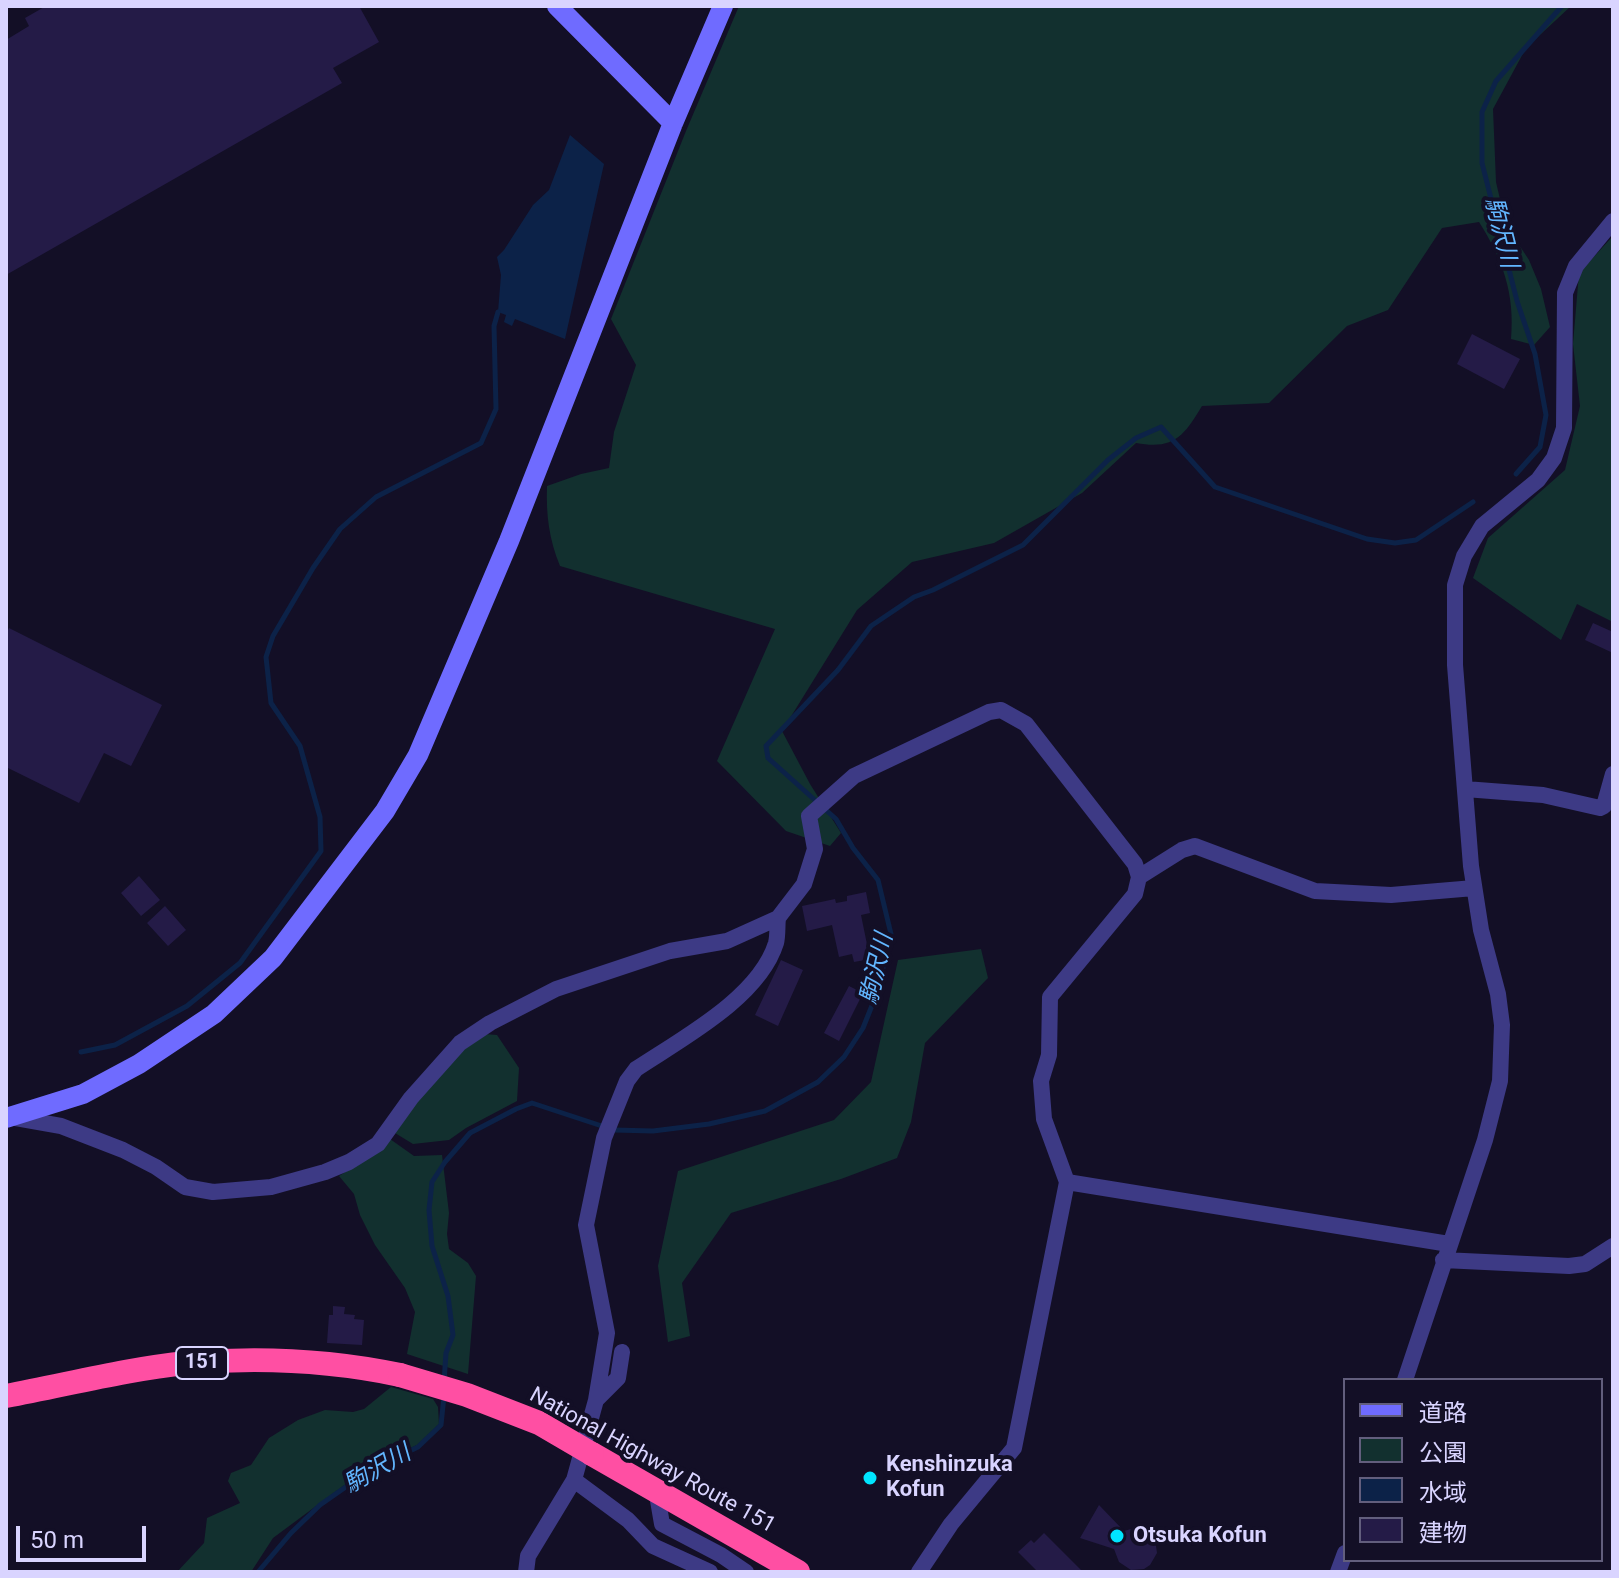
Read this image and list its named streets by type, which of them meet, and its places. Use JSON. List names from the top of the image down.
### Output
{
  "streets": {
    "highway": ["151", "National Highway Route 151"]
  },
  "water": ["駒沢川"],
  "places": ["Kenshinzuka Kofun", "Otsuka Kofun"],
  "legend": [
    "道路",
    "公園",
    "水域",
    "建物"
  ],
  "scale_bar": "50 m"
}
